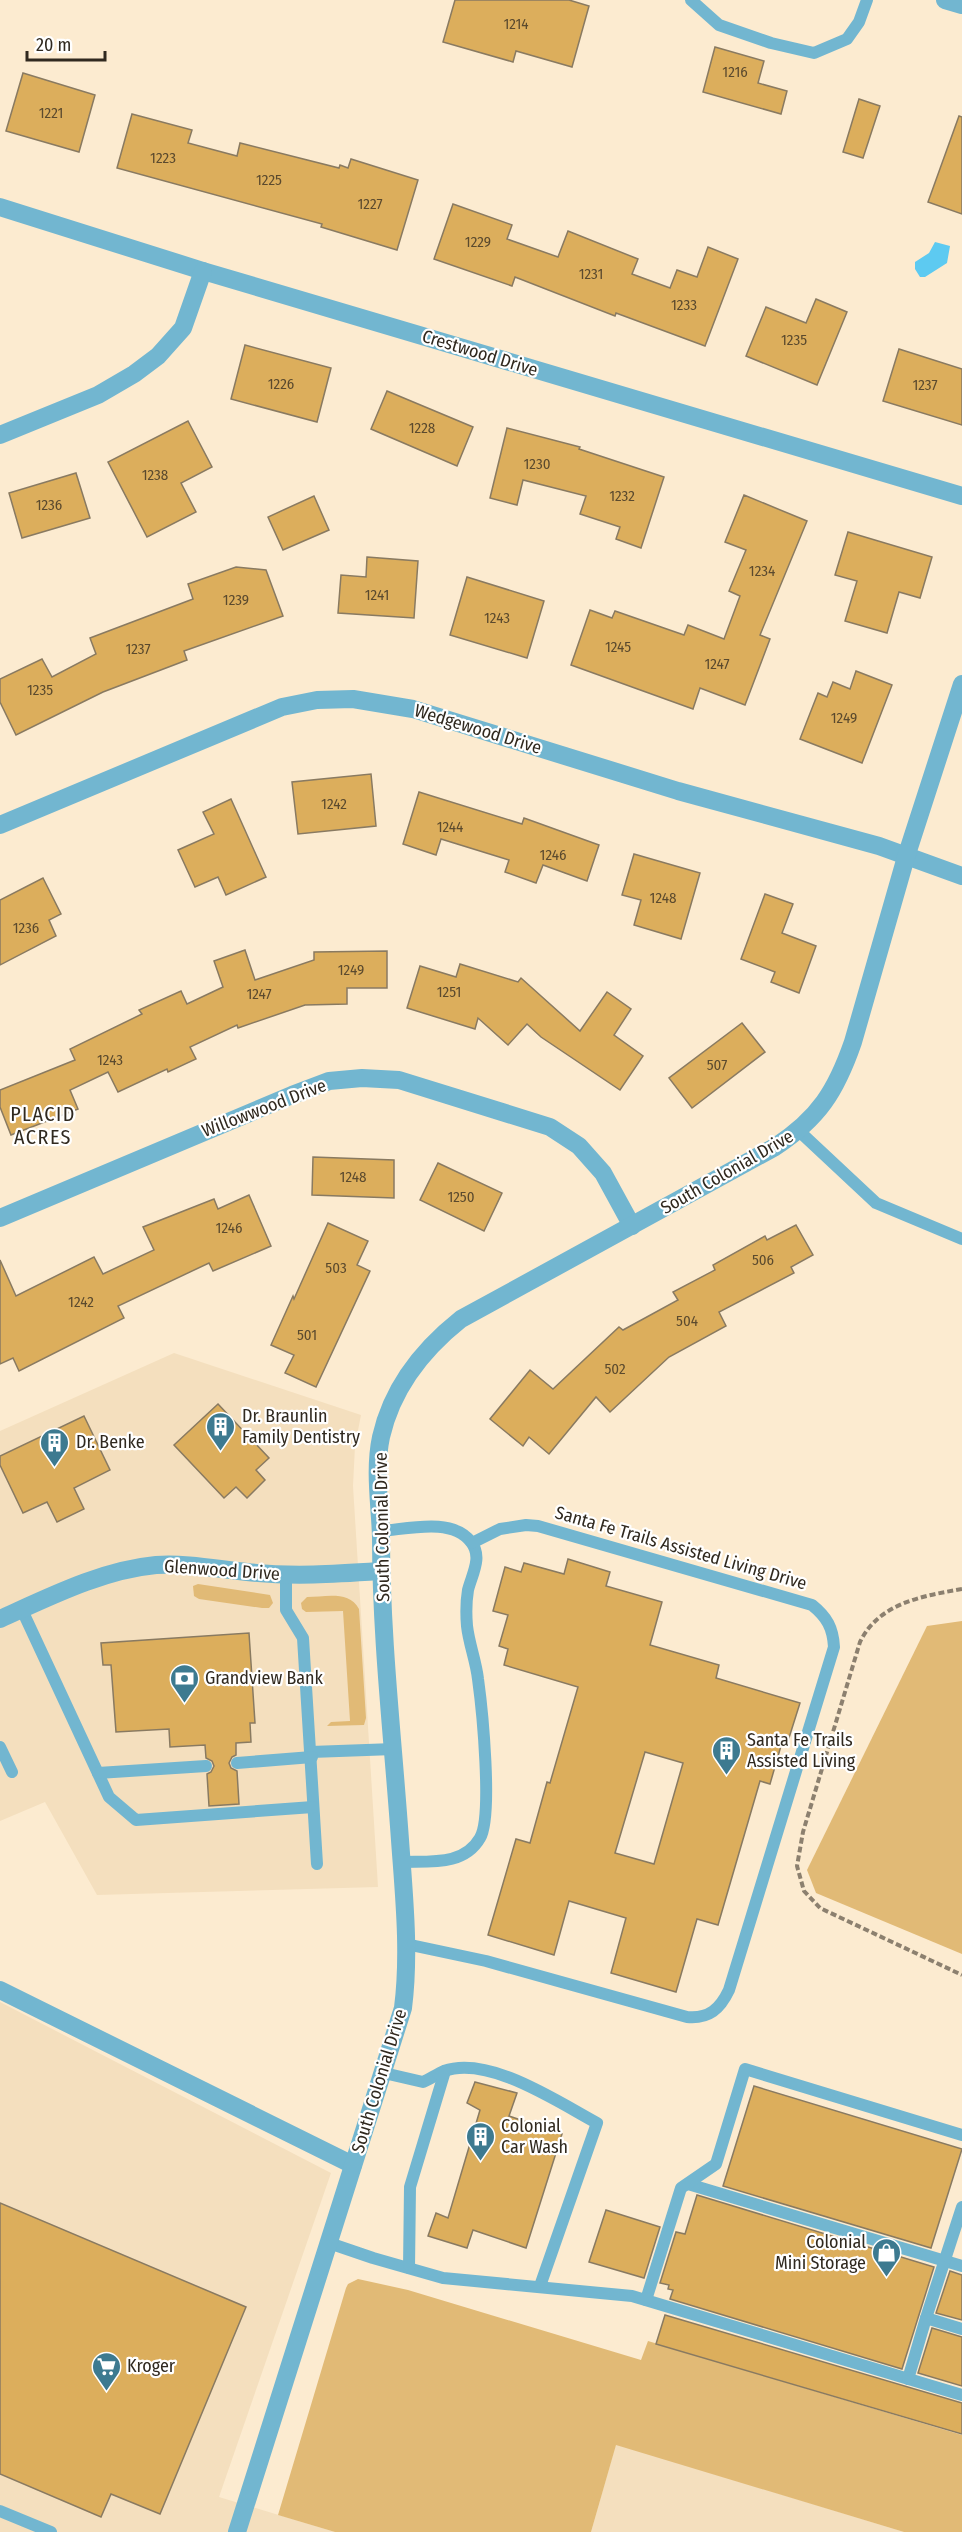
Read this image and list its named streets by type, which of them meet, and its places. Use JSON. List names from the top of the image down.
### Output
{
  "streets": {
    "street": [
      "Crestwood Drive",
      "Wedgewood Drive",
      "Willowwood Drive",
      "South Colonial Drive",
      "Glenwood Drive"
    ],
    "lane": ["Santa Fe Trails Assisted Living Drive"]
  },
  "crossings": [
    ["Wedgewood Drive", "South Colonial Drive"],
    ["Willowwood Drive", "South Colonial Drive"],
    ["South Colonial Drive", "Santa Fe Trails Assisted Living Drive"],
    ["South Colonial Drive", "Glenwood Drive"]
  ],
  "districts": ["PLACID ACRES"],
  "places": {
    "building": [
      "Dr. Braunlin Family Dentistry",
      "Dr. Benke",
      "Santa Fe Trails Assisted Living",
      "Colonial Car Wash"
    ],
    "bank": ["Grandview Bank"],
    "shop": ["Colonial Mini Storage"],
    "supermarket": ["Kroger"]
  },
  "house_numbers": [
    "1214",
    "1216",
    "1221",
    "1223",
    "1225",
    "1227",
    "1229",
    "1231",
    "1233",
    "1235",
    "1226",
    "1237",
    "1228",
    "1230",
    "1238",
    "1232",
    "1236",
    "1234",
    "1241",
    "1239",
    "1243",
    "1245",
    "1237",
    "1247",
    "1235",
    "1249",
    "1242",
    "1244",
    "1246",
    "1248",
    "1236",
    "1249",
    "1251",
    "1247",
    "1243",
    "507",
    "1248",
    "1250",
    "1246",
    "506",
    "503",
    "1242",
    "504",
    "501",
    "502"
  ],
  "scale_bar": "20 m"
}
